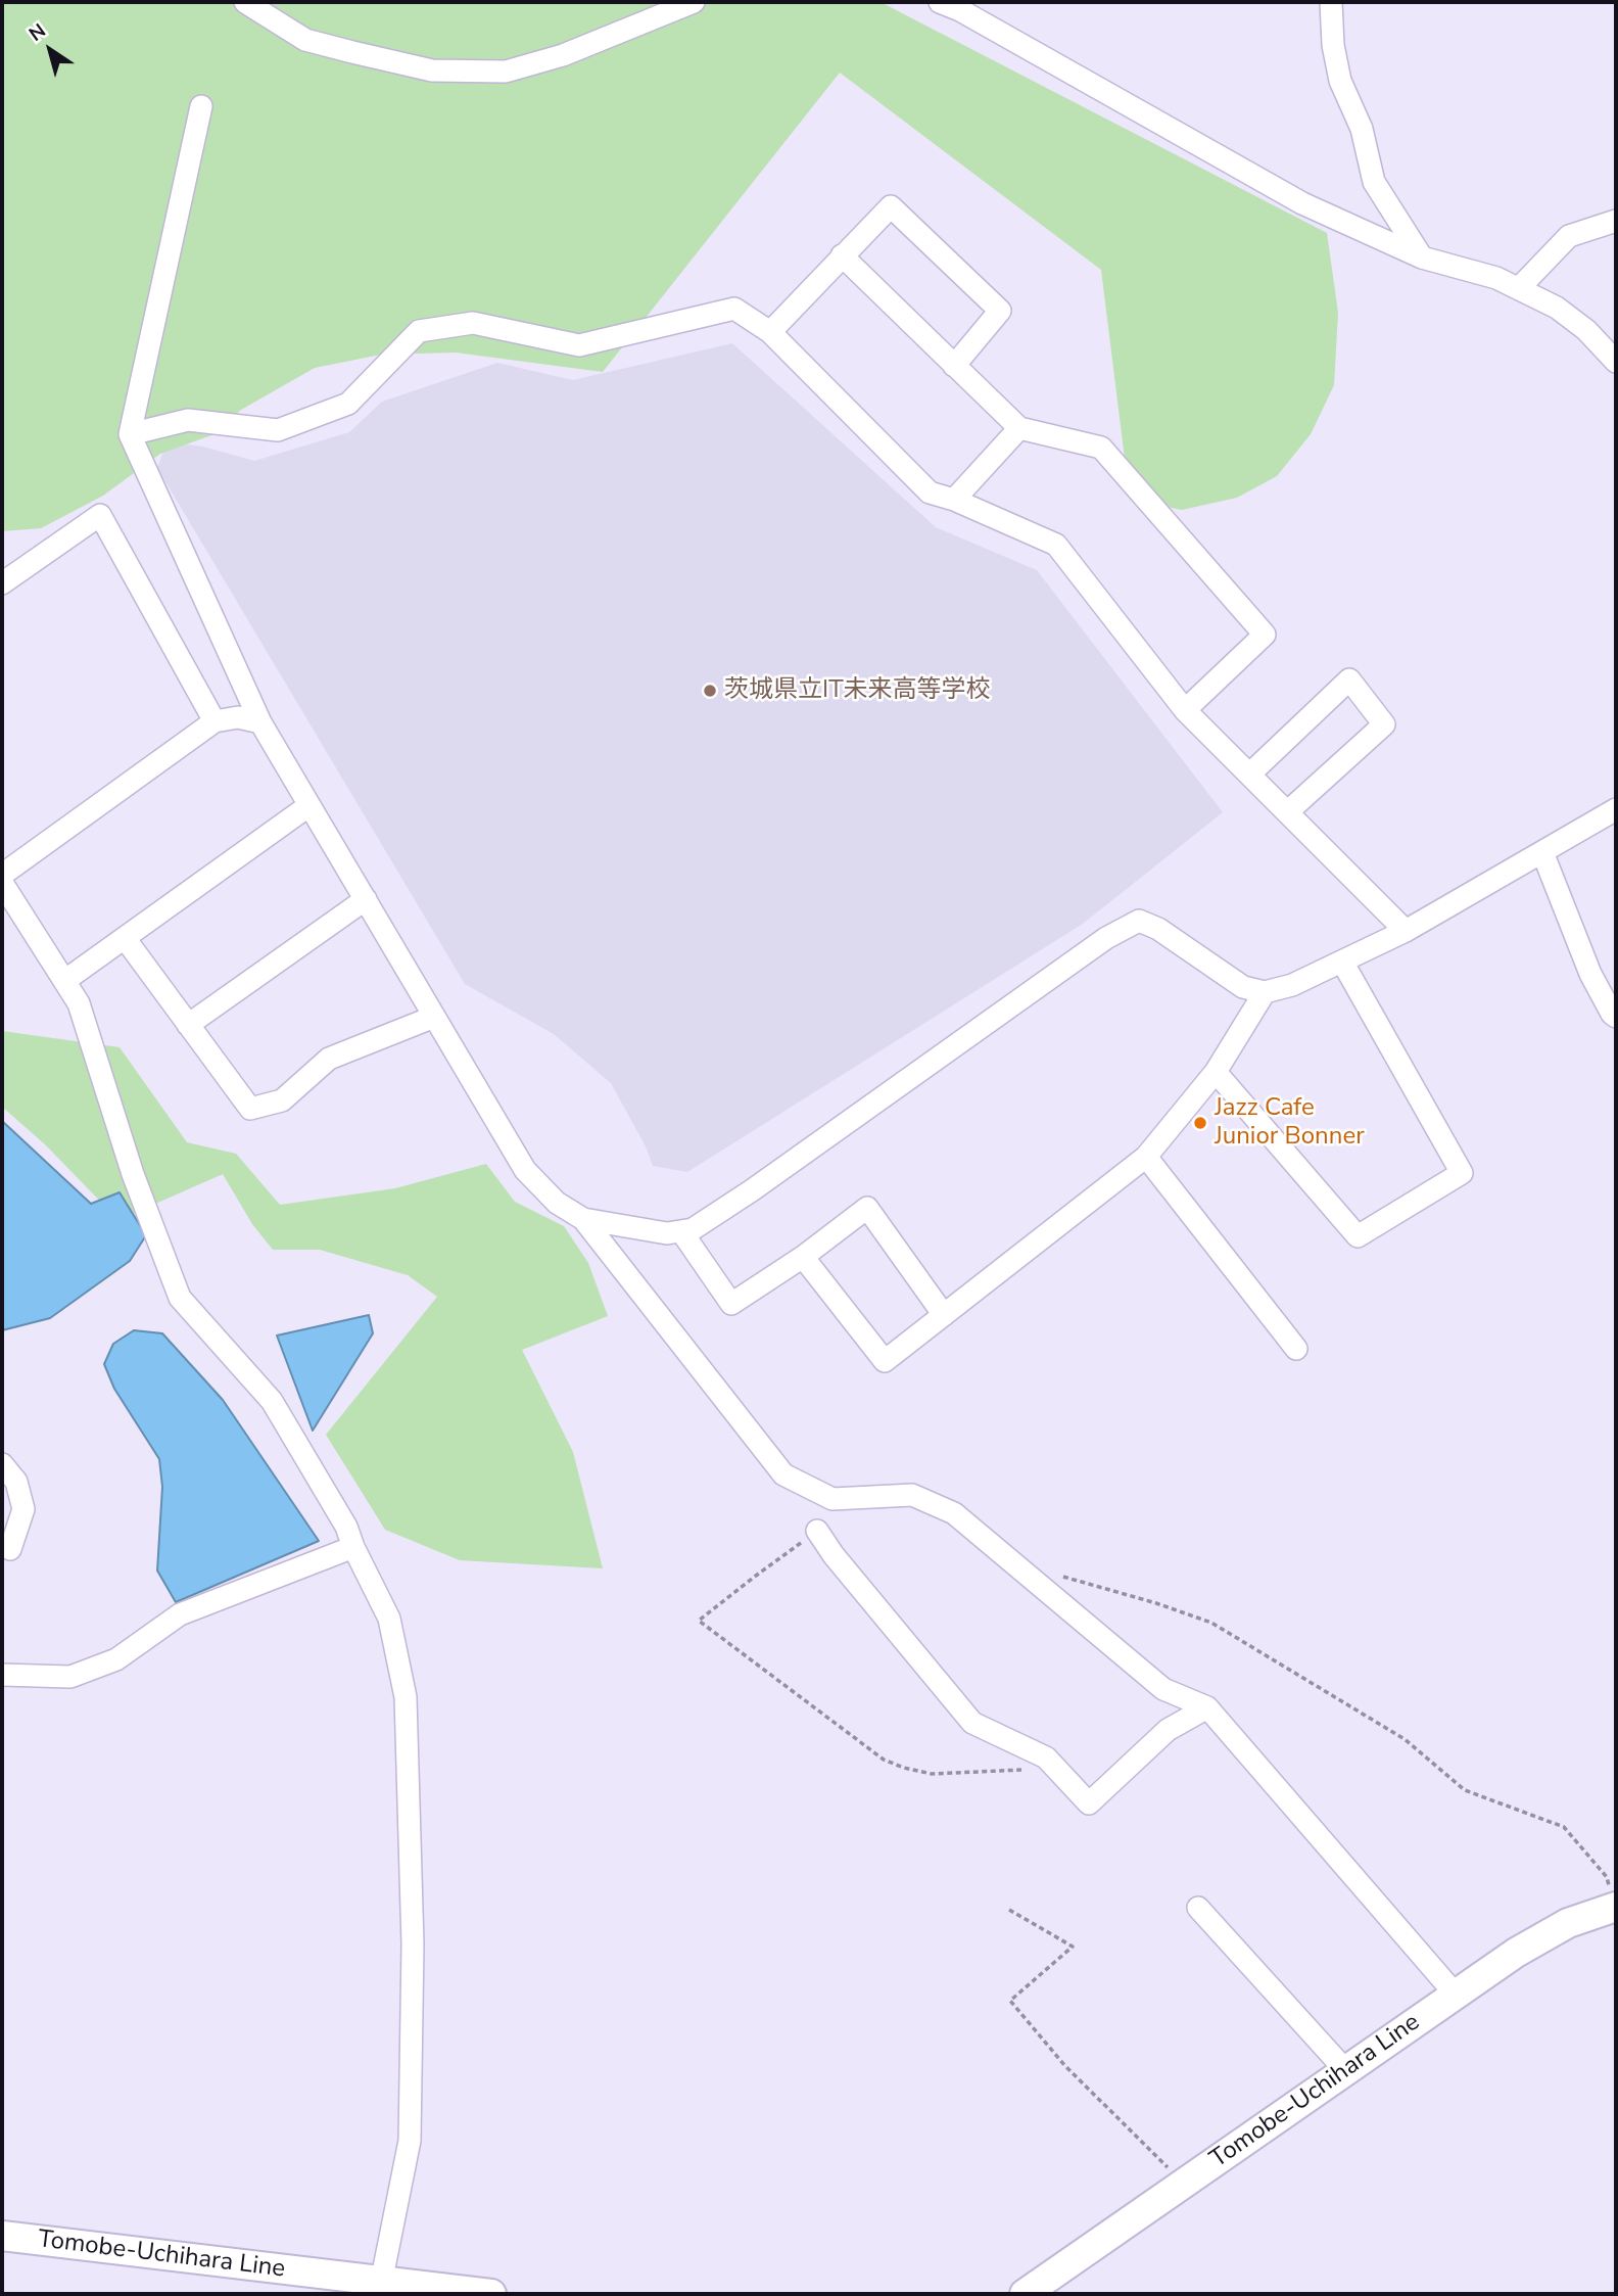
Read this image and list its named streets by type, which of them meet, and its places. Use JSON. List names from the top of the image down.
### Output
{
  "streets": {
    "main road": ["Tomobe-Uchihara Line"]
  },
  "places": ["茨城県立IT未来高等学校", "Jazz Cafe Junior Bonner"],
  "north": "top left"
}
